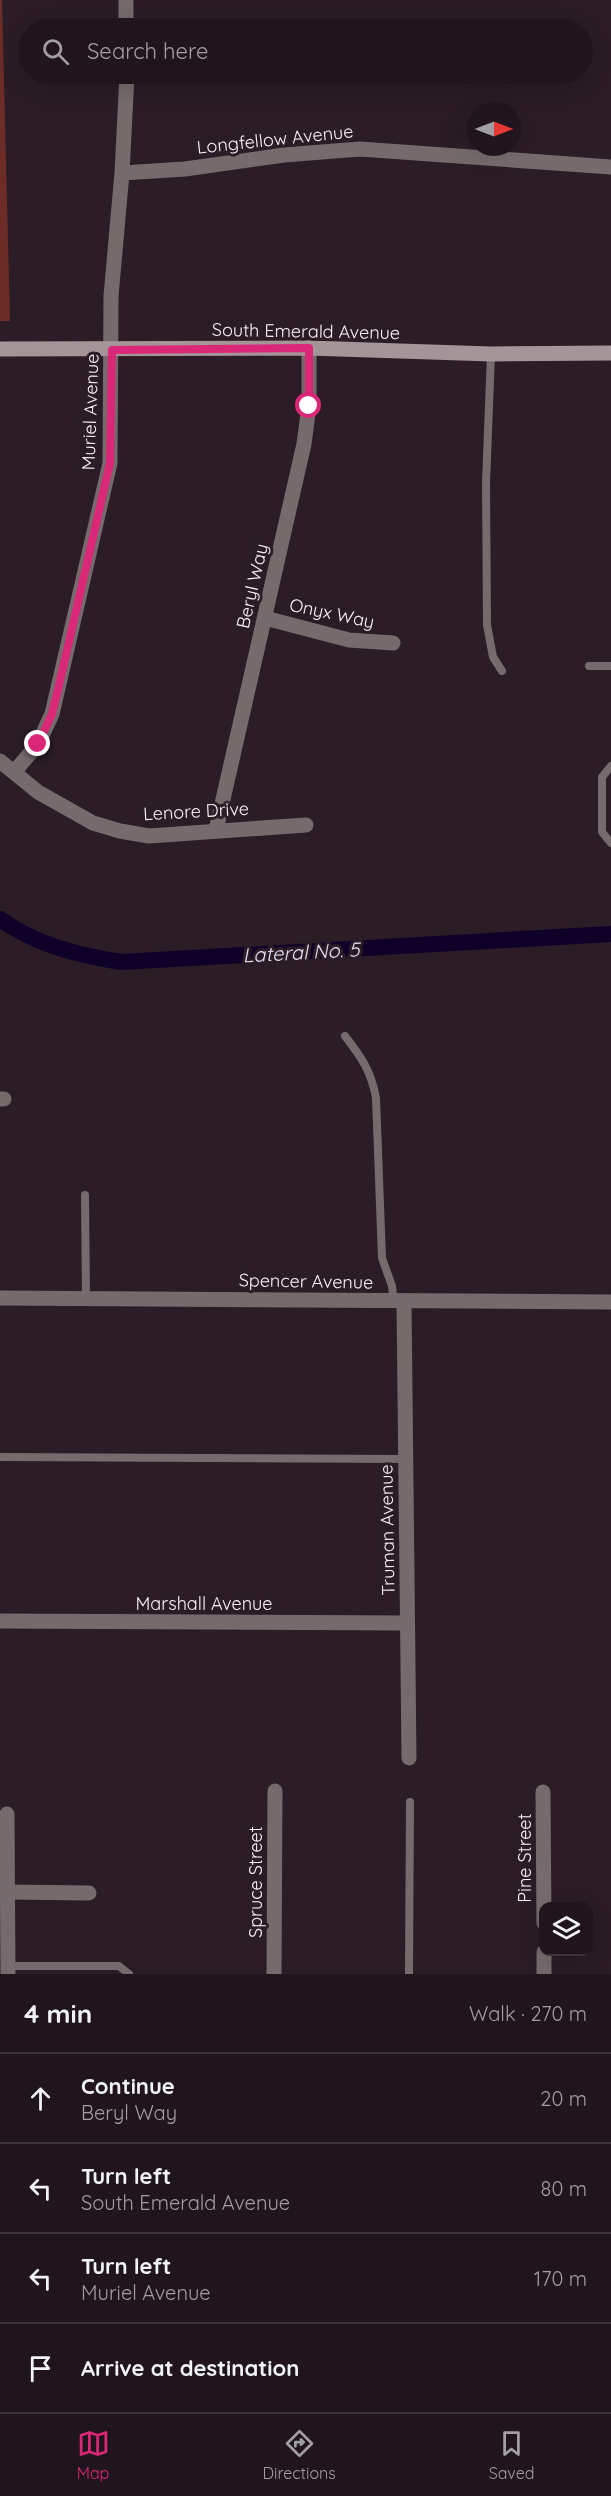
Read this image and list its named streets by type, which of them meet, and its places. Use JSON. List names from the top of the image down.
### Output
{
  "streets": {
    "street": [
      "Longfellow Avenue",
      "South Emerald Avenue",
      "Muriel Avenue",
      "Beryl Way",
      "Onyx Way",
      "Lenore Drive",
      "Spencer Avenue",
      "Truman Avenue",
      "Marshall Avenue",
      "Pine Street",
      "Spruce Street"
    ]
  },
  "crossings": [
    ["Longfellow Avenue", "Muriel Avenue"],
    ["South Emerald Avenue", "Muriel Avenue"],
    ["South Emerald Avenue", "Beryl Way"],
    ["Muriel Avenue", "Lenore Drive"],
    ["Beryl Way", "Onyx Way"],
    ["Beryl Way", "Lenore Drive"],
    ["Spencer Avenue", "Truman Avenue"],
    ["Truman Avenue", "Marshall Avenue"]
  ],
  "water": ["Lateral No. 5"],
  "north": "right",
  "page": {
    "search": "Search here",
    "heading": ["4 min", "Walk · 270 m"],
    "list": [
      ["Continue", "Beryl Way", "20 m"],
      ["Turn left", "South Emerald Avenue", "80 m"],
      ["Turn left", "Muriel Avenue", "170 m"],
      "Arrive at destination"
    ],
    "nav": ["Map", "Directions", "Saved"]
  }
}
